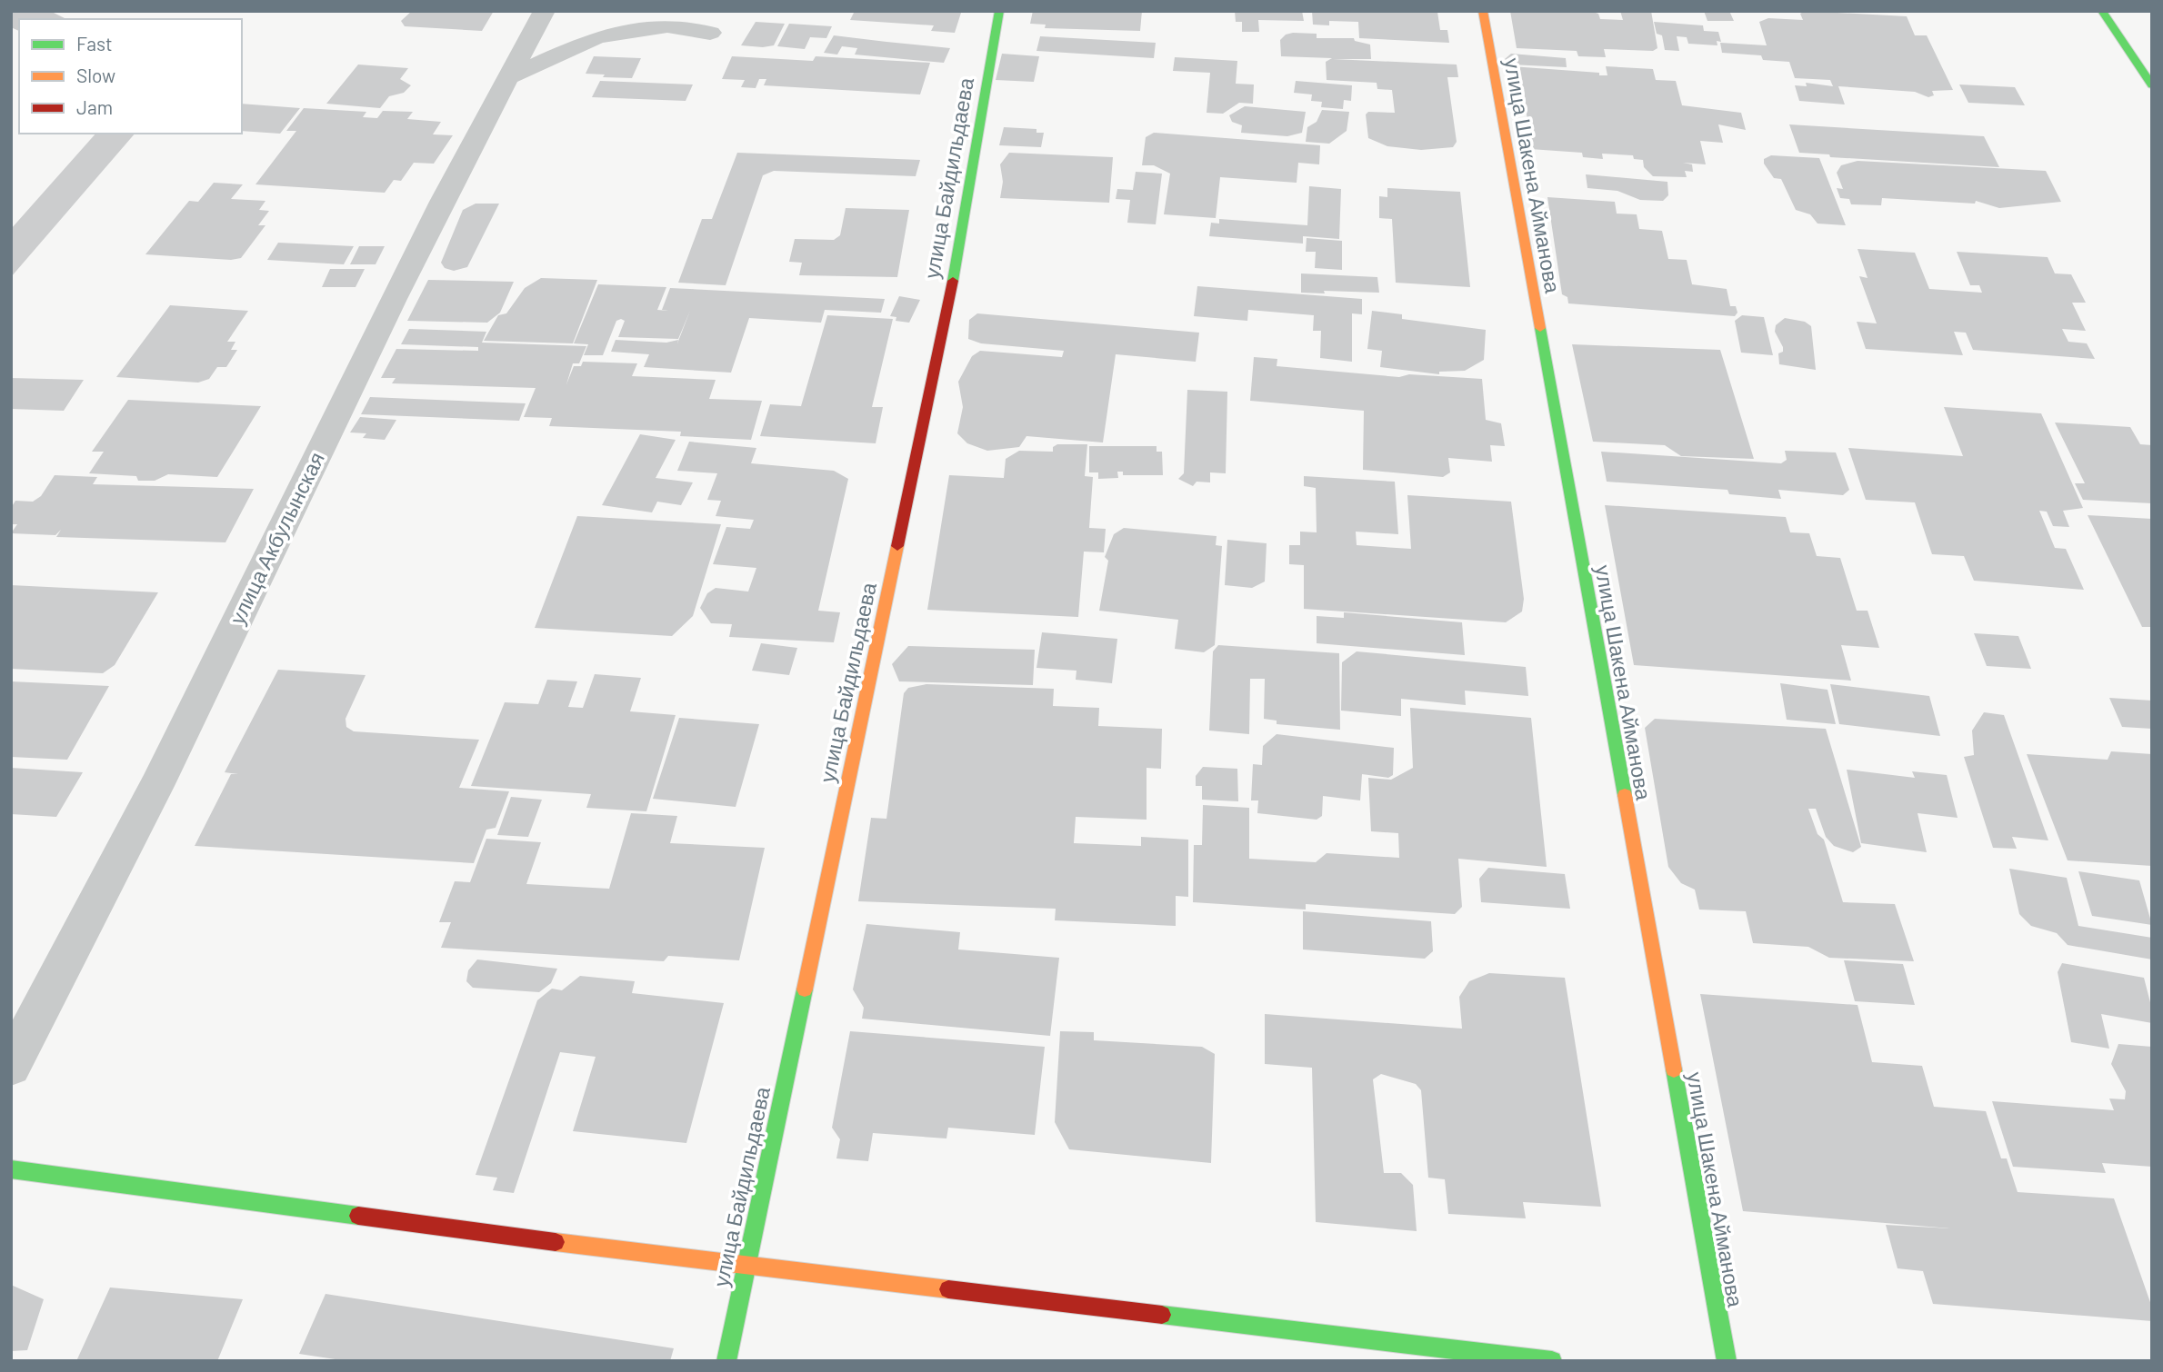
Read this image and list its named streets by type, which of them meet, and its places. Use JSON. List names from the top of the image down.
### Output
{
  "streets": {
    "main road": ["улица Шакена Айманова", "улица Байдильдаева"],
    "street": ["улица Акбулынская"]
  },
  "legend": ["Fast", "Slow", "Jam"]
}
